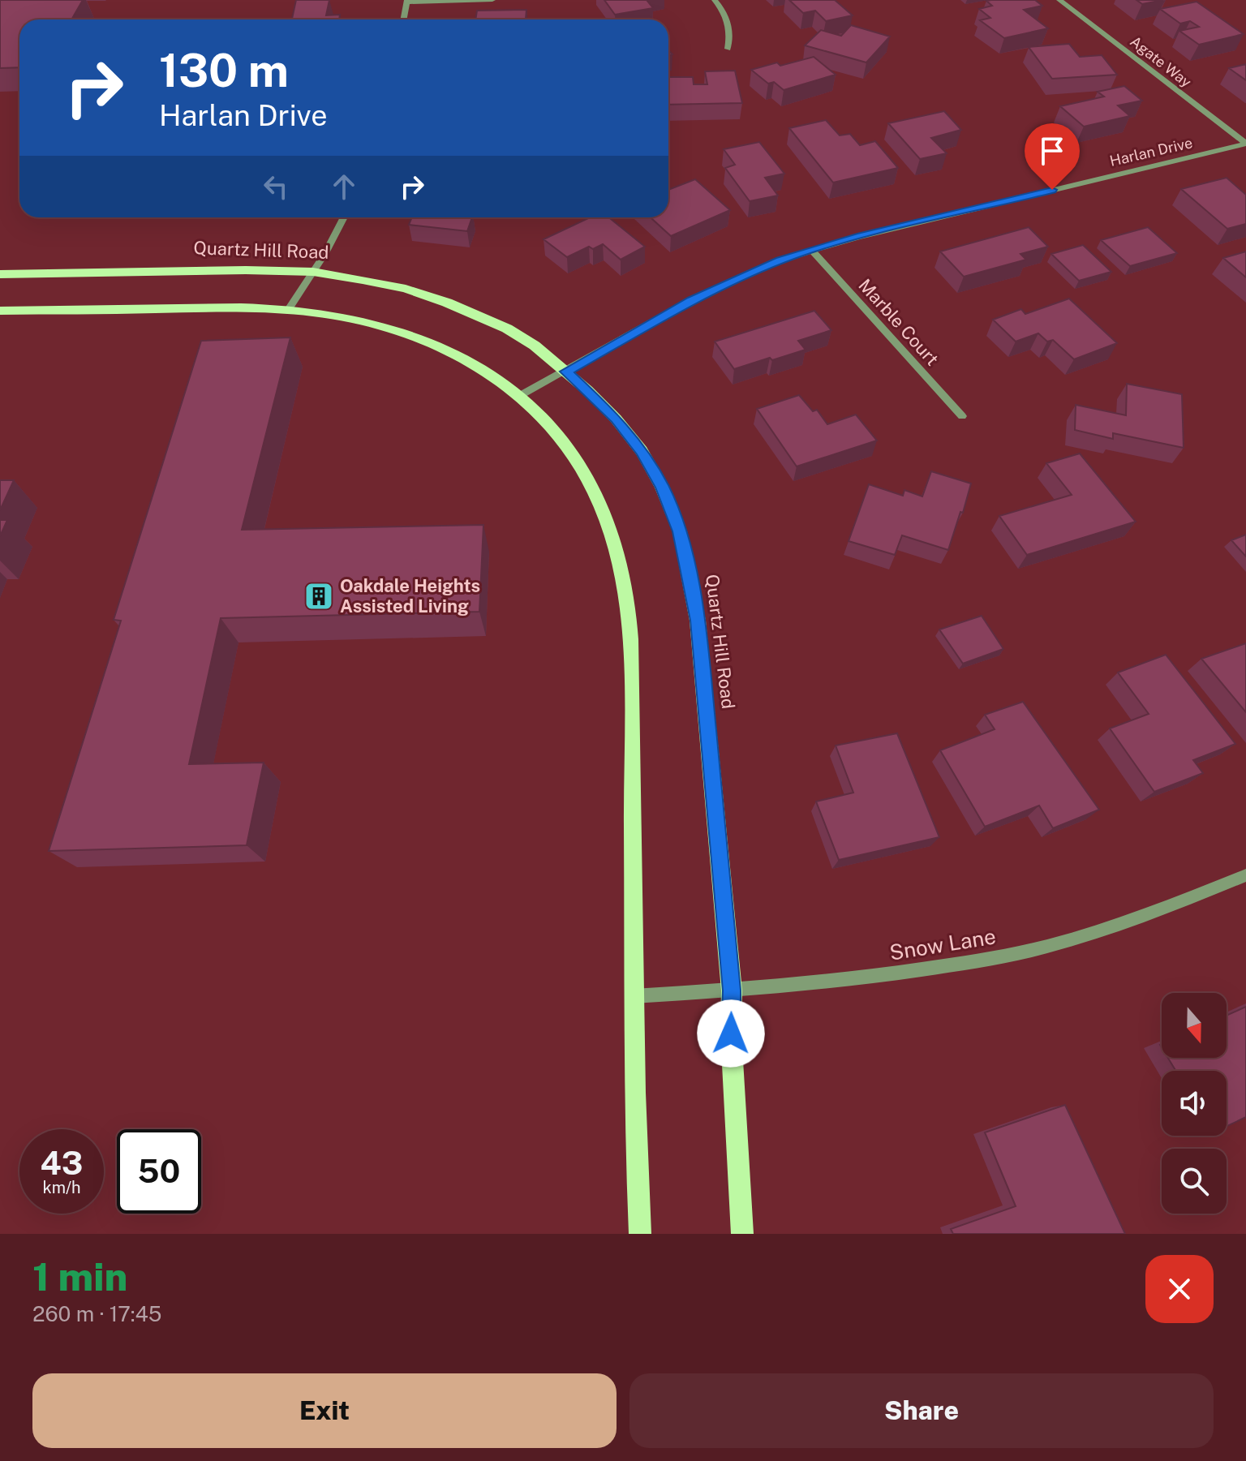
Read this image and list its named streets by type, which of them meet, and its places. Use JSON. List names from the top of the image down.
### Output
{
  "streets": {
    "main road": ["Quartz Hill Road"],
    "street": [
      "Agate Way",
      "Harlan Drive",
      "Marble Court",
      "Snow Lane"
    ]
  },
  "crossings": [
    ["Agate Way", "Harlan Drive"],
    ["Harlan Drive", "Quartz Hill Road"],
    ["Harlan Drive", "Marble Court"],
    ["Quartz Hill Road", "Snow Lane"]
  ],
  "places": {
    "building": ["Oakdale Heights Assisted Living"]
  },
  "north": "bottom",
  "page": {
    "turn": ["130 m", "Harlan Drive"],
    "speed": "43 km/h",
    "limit": "50",
    "heading": ["1 min", "260 m · 17:45"],
    "buttons": ["Exit", "Share"]
  }
}
